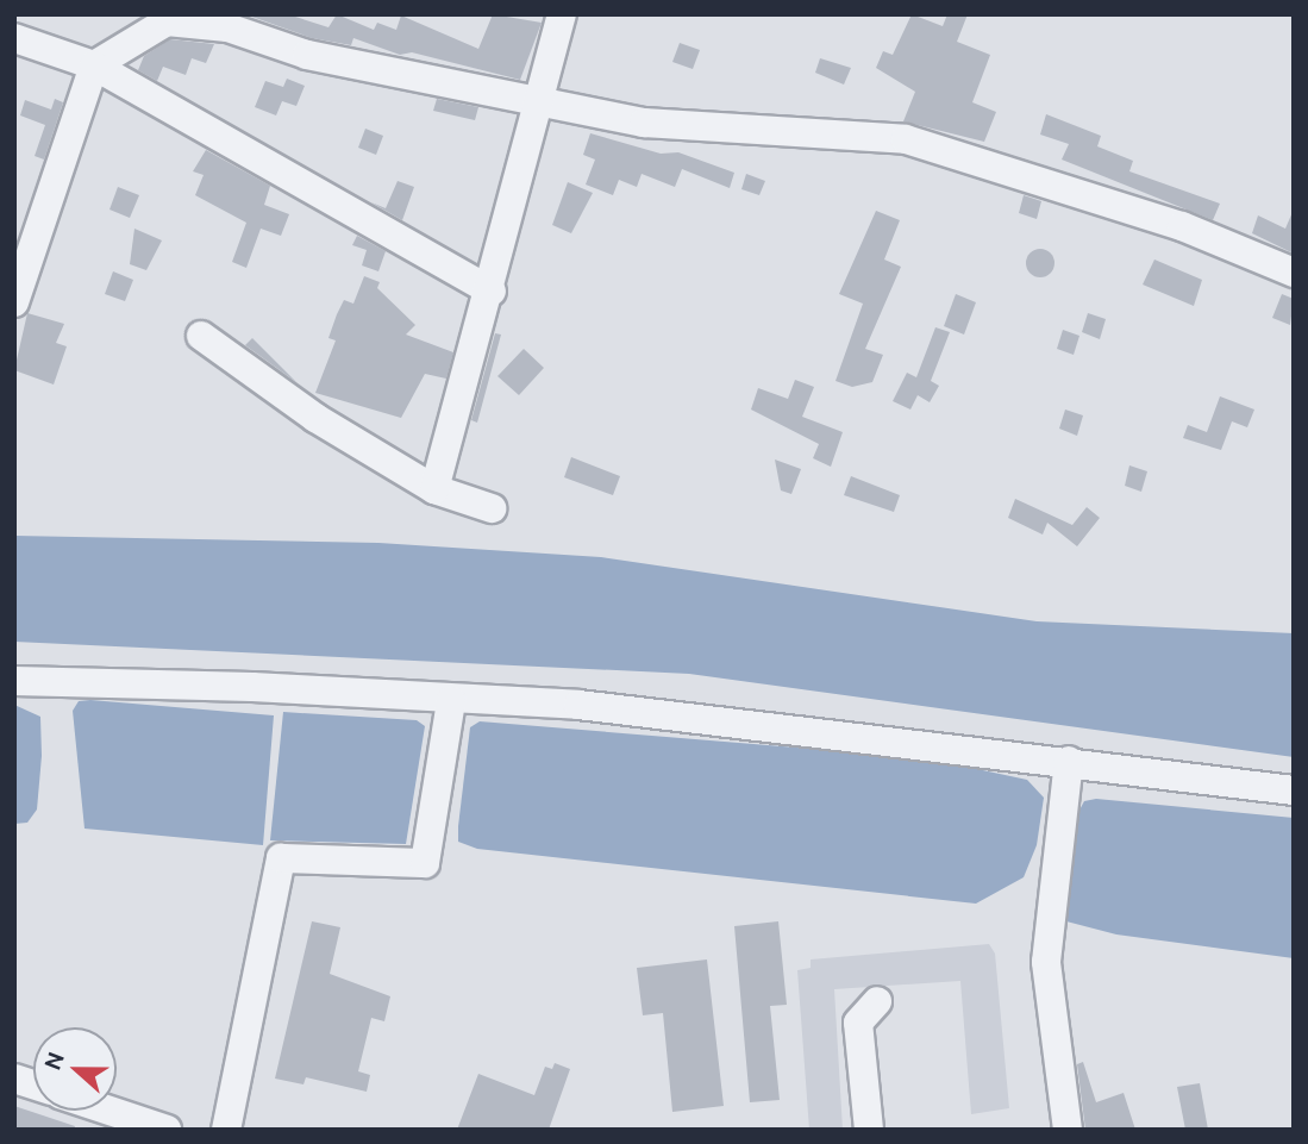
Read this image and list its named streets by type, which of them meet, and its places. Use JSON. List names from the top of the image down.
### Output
{
  "north": "left"
}
